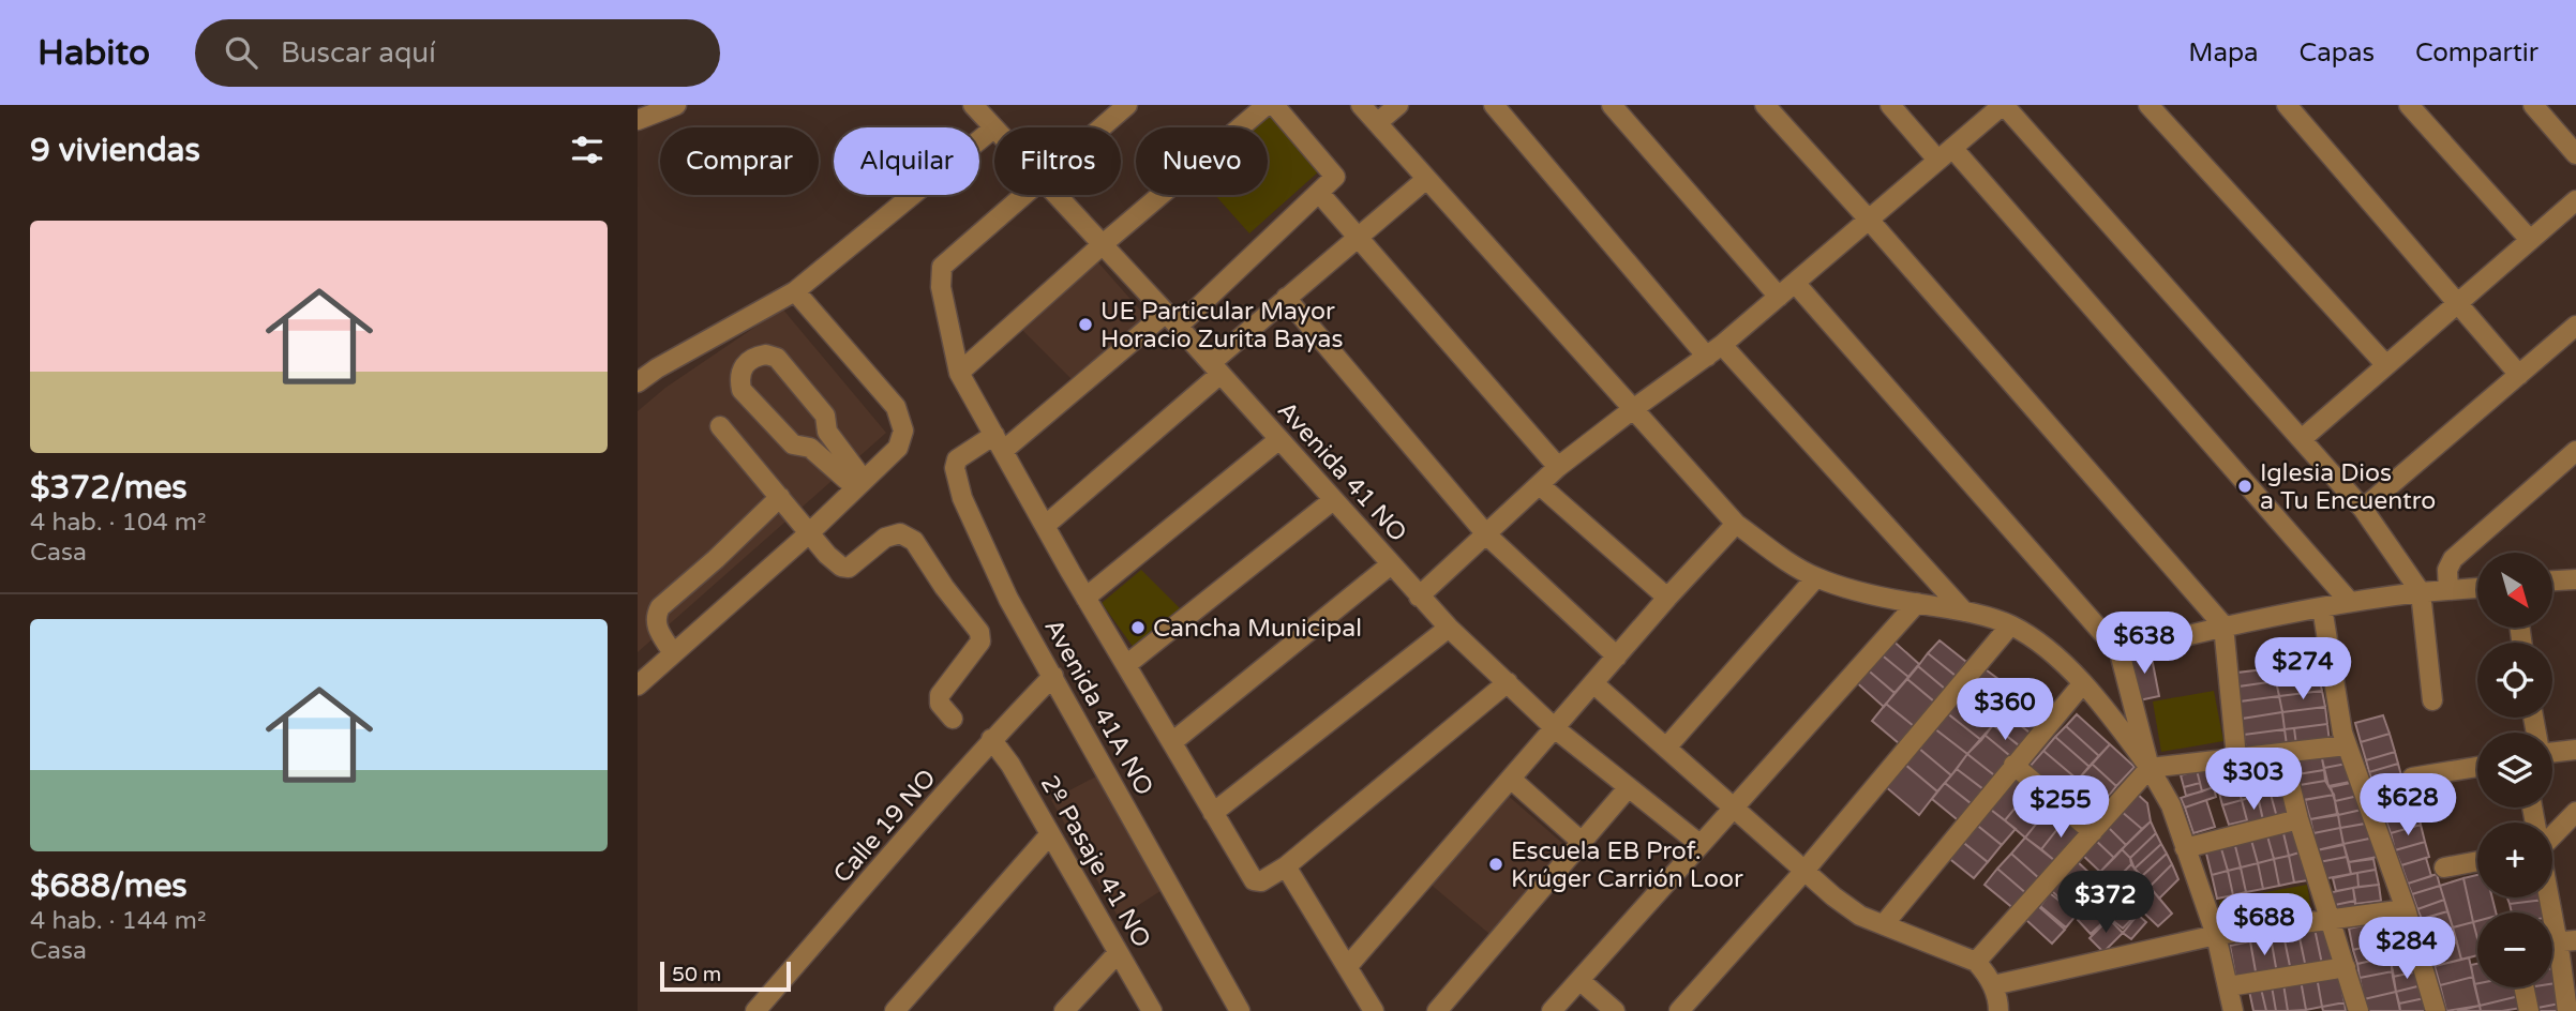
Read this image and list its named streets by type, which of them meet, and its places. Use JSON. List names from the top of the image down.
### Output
{
  "streets": {
    "street": [
      "Avenida 41 NO",
      "Avenida 41A NO",
      "Calle 19 NO",
      "2º Pasaje 41 NO"
    ]
  },
  "crossings": [
    ["Avenida 41A NO", "Calle 19 NO"],
    ["Calle 19 NO", "2º Pasaje 41 NO"]
  ],
  "places": [
    "UE Particular Mayor Horacio Zurita Bayas",
    "Iglesia Dios a Tu Encuentro",
    "Cancha Municipal",
    "Escuela EB Prof. Krúger Carrión Loor"
  ],
  "scale_bar": "50 m",
  "north": "bottom right",
  "page": {
    "header": "Habito",
    "search": "Buscar aquí",
    "nav": ["Mapa", "Capas", "Compartir"],
    "heading": "9 viviendas",
    "chip": [
      "Comprar",
      "Alquilar",
      "Filtros",
      "Nuevo"
    ],
    "list": [
      {
        "name": "$372/mes",
        "note": "4 hab. · 104 m² · Casa"
      },
      {
        "name": "$688/mes",
        "note": "4 hab. · 144 m² · Casa"
      }
    ],
    "map_buttons": ["+", "−"],
    "price": [
      "$638",
      "$274",
      "$360",
      "$303",
      "$628",
      "$255",
      "$372",
      "$688",
      "$284"
    ],
    "scale": "50 m"
  }
}
